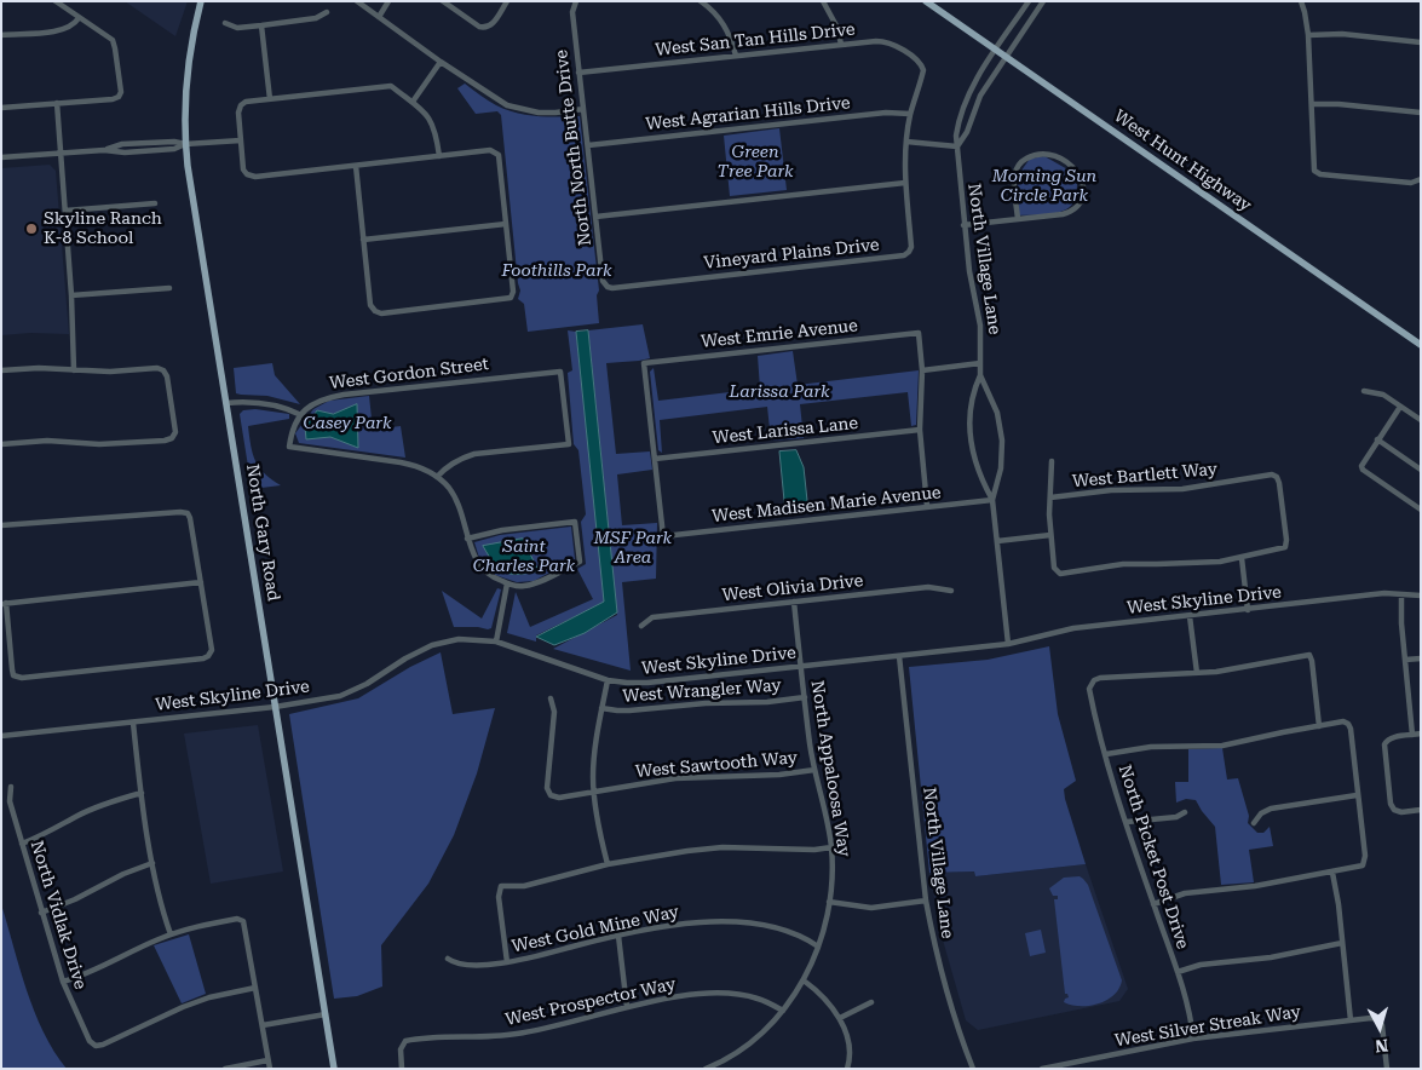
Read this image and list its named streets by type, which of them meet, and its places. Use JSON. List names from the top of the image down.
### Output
{
  "streets": {
    "main road": ["West Hunt Highway", "North Gary Road"],
    "street": [
      "West San Tan Hills Drive",
      "West Agrarian Hills Drive",
      "North North Butte Drive",
      "Vineyard Plains Drive",
      "North Village Lane",
      "West Emrie Avenue",
      "West Gordon Street",
      "West Larissa Lane",
      "West Bartlett Way",
      "West Madisen Marie Avenue",
      "West Olivia Drive",
      "West Skyline Drive",
      "West Wrangler Way",
      "West Sawtooth Way",
      "North Appaloosa Way",
      "North Picket Post Drive",
      "North Vidlak Drive",
      "West Gold Mine Way",
      "West Prospector Way",
      "West Silver Streak Way"
    ]
  },
  "crossings": [
    ["West San Tan Hills Drive", "North North Butte Drive"],
    ["West San Tan Hills Drive", "Vineyard Plains Drive"],
    ["West Agrarian Hills Drive", "North North Butte Drive"],
    ["West Agrarian Hills Drive", "Vineyard Plains Drive"],
    ["North North Butte Drive", "Vineyard Plains Drive"],
    ["West Hunt Highway", "North Village Lane"],
    ["North Village Lane", "West Madisen Marie Avenue"],
    ["North Village Lane", "West Skyline Drive"],
    ["West Emrie Avenue", "West Larissa Lane"],
    ["West Emrie Avenue", "West Madisen Marie Avenue"],
    ["West Larissa Lane", "West Madisen Marie Avenue"],
    ["North Gary Road", "West Skyline Drive"],
    ["West Olivia Drive", "North Appaloosa Way"],
    ["West Skyline Drive", "North Appaloosa Way"],
    ["West Wrangler Way", "North Appaloosa Way"],
    ["West Sawtooth Way", "North Appaloosa Way"],
    ["North Appaloosa Way", "West Gold Mine Way"],
    ["North Appaloosa Way", "West Prospector Way"],
    ["North Picket Post Drive", "West Silver Streak Way"]
  ],
  "parks": [
    "Green Tree Park",
    "Morning Sun Circle Park",
    "Foothills Park",
    "Larissa Park",
    "Casey Park",
    "MSF Park Area",
    "Saint Charles Park"
  ],
  "places": ["Skyline Ranch K-8 School"],
  "north": "bottom"
}
